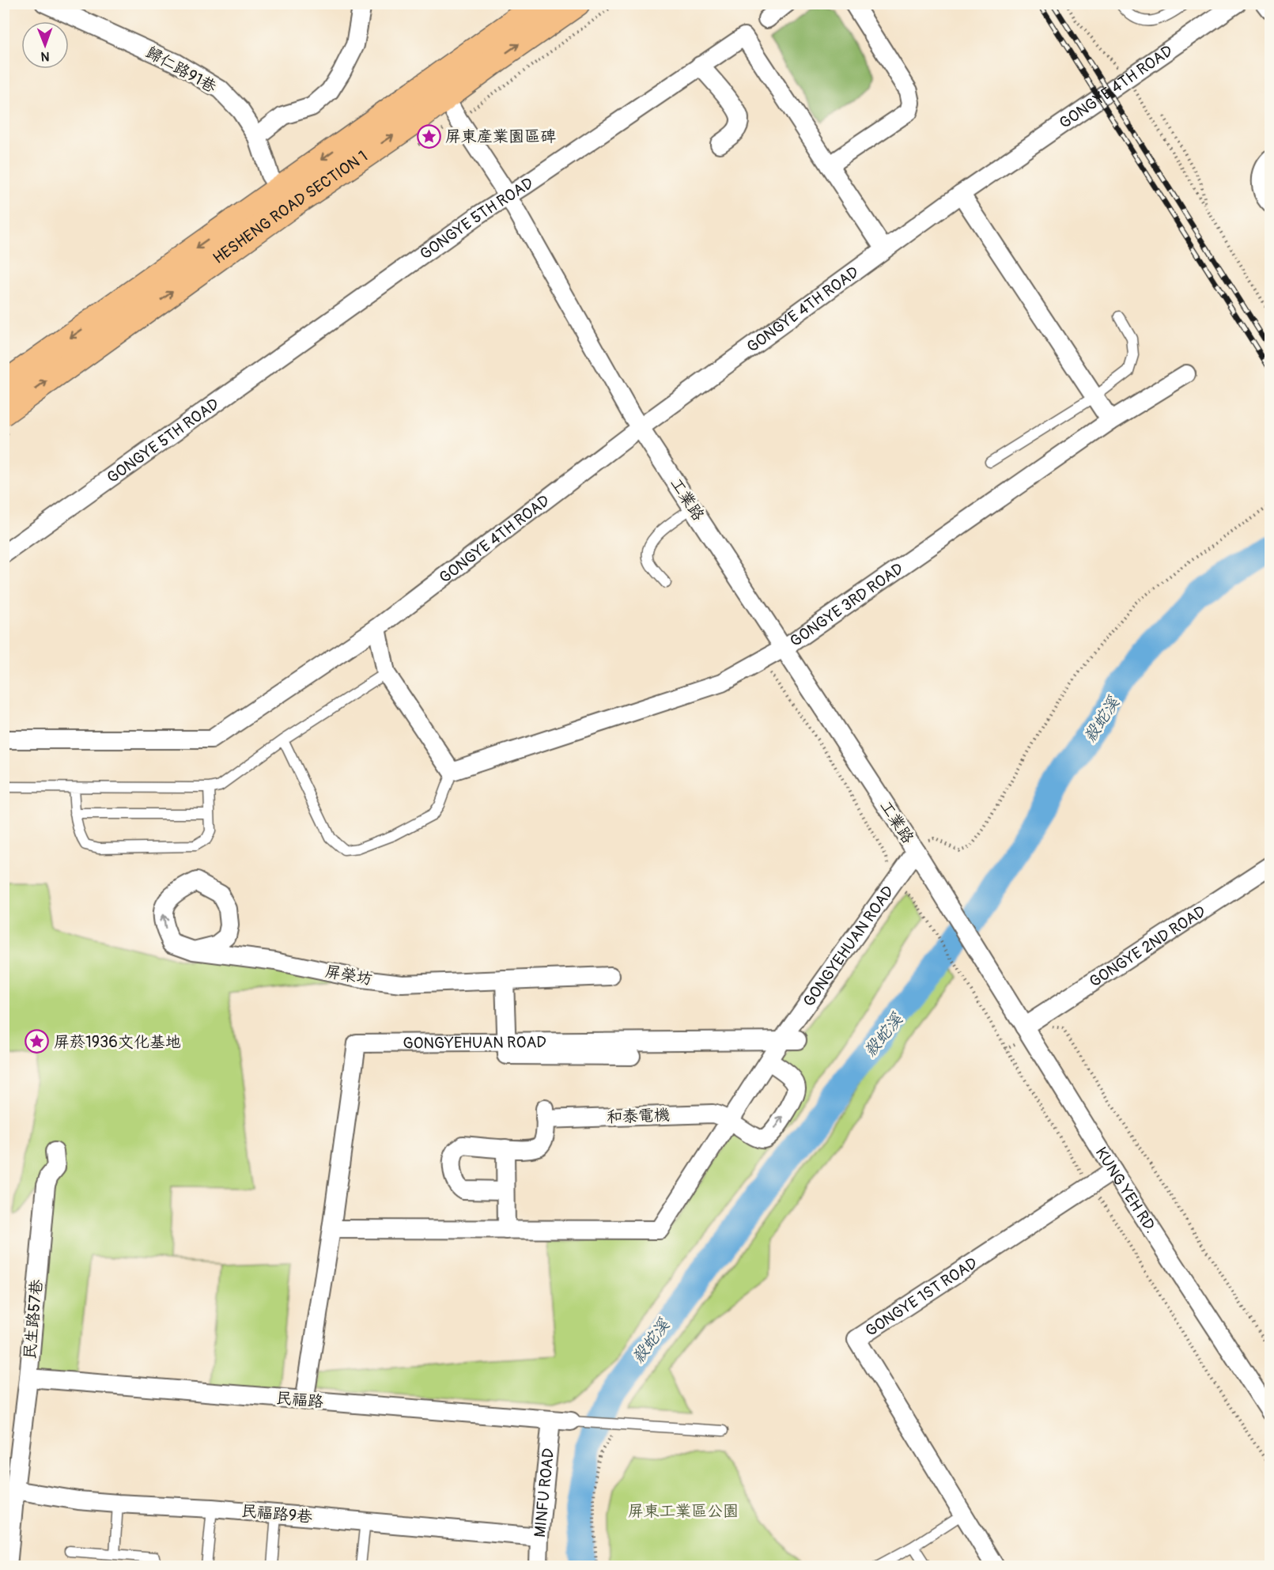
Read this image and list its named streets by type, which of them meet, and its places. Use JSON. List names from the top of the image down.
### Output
{
  "streets": {
    "main road": ["HESHENG ROAD SECTION 1"],
    "street": [
      "歸仁路91巷",
      "GONGYE 4TH ROAD",
      "GONGYE 5TH ROAD",
      "工業路",
      "GONGYE 3RD ROAD",
      "GONGYEHUAN ROAD",
      "GONGYE 2ND ROAD",
      "屏榮坊",
      "和泰電機",
      "KUNG YEH RD.",
      "GONGYE 1ST ROAD",
      "民生路57巷",
      "民福路",
      "MINFU ROAD",
      "民福路9巷"
    ]
  },
  "crossings": [
    ["歸仁路91巷", "HESHENG ROAD SECTION 1"],
    ["GONGYE 4TH ROAD", "GONGYE 5TH ROAD"],
    ["GONGYE 4TH ROAD", "工業路"],
    ["HESHENG ROAD SECTION 1", "工業路"],
    ["GONGYE 5TH ROAD", "工業路"],
    ["工業路", "GONGYE 3RD ROAD"],
    ["工業路", "GONGYEHUAN ROAD"],
    ["工業路", "KUNG YEH RD."],
    ["GONGYEHUAN ROAD", "和泰電機"],
    ["GONGYEHUAN ROAD", "民福路"],
    ["GONGYE 2ND ROAD", "KUNG YEH RD."],
    ["KUNG YEH RD.", "GONGYE 1ST ROAD"],
    ["民生路57巷", "民福路"],
    ["民生路57巷", "民福路9巷"],
    ["民福路", "MINFU ROAD"],
    ["MINFU ROAD", "民福路9巷"]
  ],
  "water": ["殺蛇溪"],
  "parks": ["屏東工業區公園"],
  "places": {
    "place": ["屏東產業園區碑", "屏菸1936文化基地"]
  },
  "north": "bottom"
}
